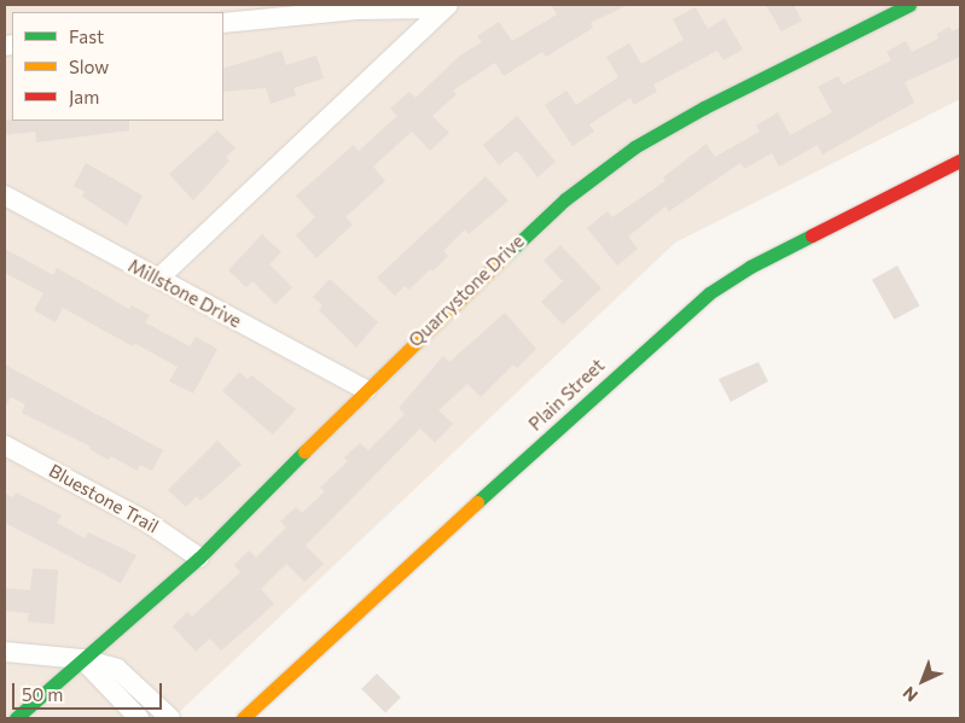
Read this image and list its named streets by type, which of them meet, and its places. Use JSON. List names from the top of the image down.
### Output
{
  "streets": {
    "street": [
      "Quarrystone Drive",
      "Millstone Drive",
      "Plain Street",
      "Bluestone Trail"
    ]
  },
  "crossings": [
    ["Quarrystone Drive", "Millstone Drive"],
    ["Quarrystone Drive", "Bluestone Trail"]
  ],
  "legend": ["Fast", "Slow", "Jam"],
  "scale_bar": "50 m",
  "north": "bottom left"
}
